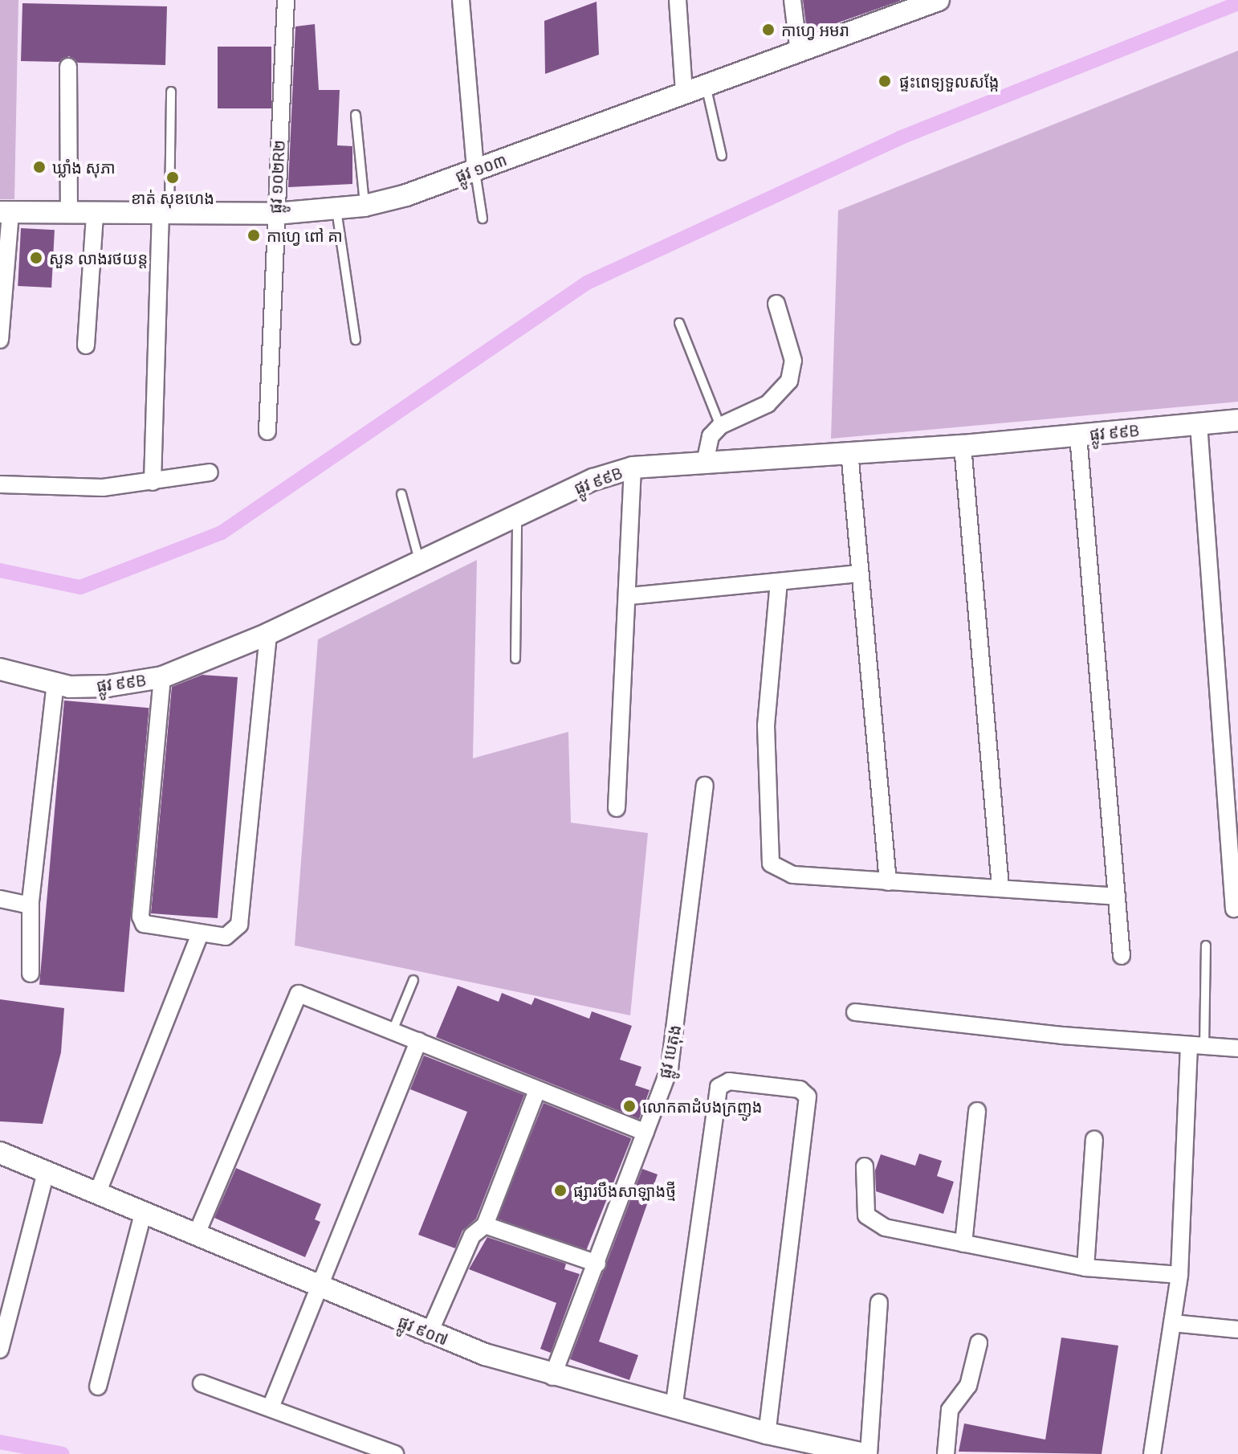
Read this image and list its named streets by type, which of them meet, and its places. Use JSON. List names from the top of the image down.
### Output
{
  "streets": {
    "street": [
      "ផ្លូវ ១០៣",
      "ផ្លូវ ១០២R២",
      "ផ្លូវ ៩៩B",
      "ផ្លូវ បេតុង",
      "ផ្លូវ ៩០៧"
    ]
  },
  "crossings": [
    ["ផ្លូវ ១០៣", "ផ្លូវ ១០២R២"],
    ["ផ្លូវ បេតុង", "ផ្លូវ ៩០៧"]
  ],
  "places": [
    "កាហ្វេ អមរា",
    "ផ្ទះពេទ្យទួលសង្កែ",
    "ឃ្លាំង សុភា",
    "ខាត់ សុខហេង",
    "កាហ្វេ ពៅ គា",
    "សួន លាងរថយន្ត",
    "លោកតាដំបងក្រញូង",
    "ផ្សារបឹងសាឡាងថ្មី"
  ]
}
